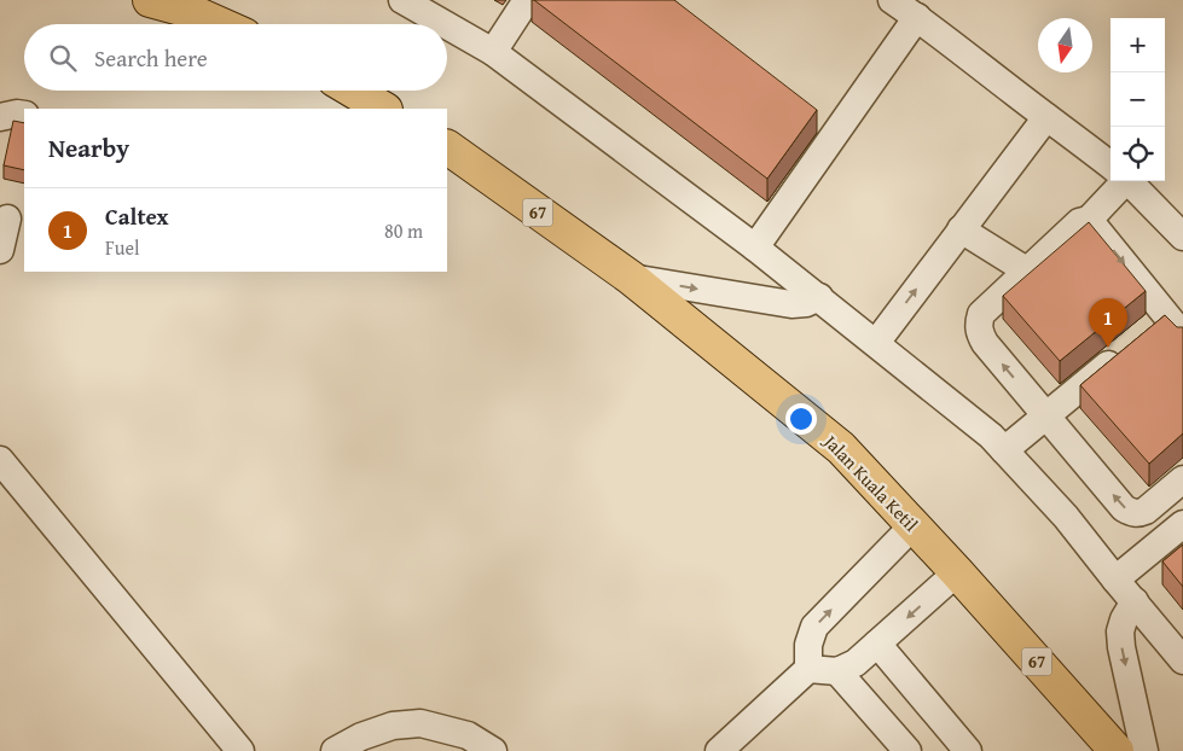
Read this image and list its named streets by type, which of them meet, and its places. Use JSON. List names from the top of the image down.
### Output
{
  "streets": {
    "main road": ["67", "Jalan Kuala Ketil"]
  },
  "north": "bottom",
  "page": {
    "map_buttons": ["+", "−"],
    "search": "Search here",
    "heading": "Nearby",
    "list": [
      {
        "mark": "1",
        "name": "Caltex",
        "note": "Fuel",
        "value": "80 m"
      }
    ],
    "pins": "1"
  }
}
